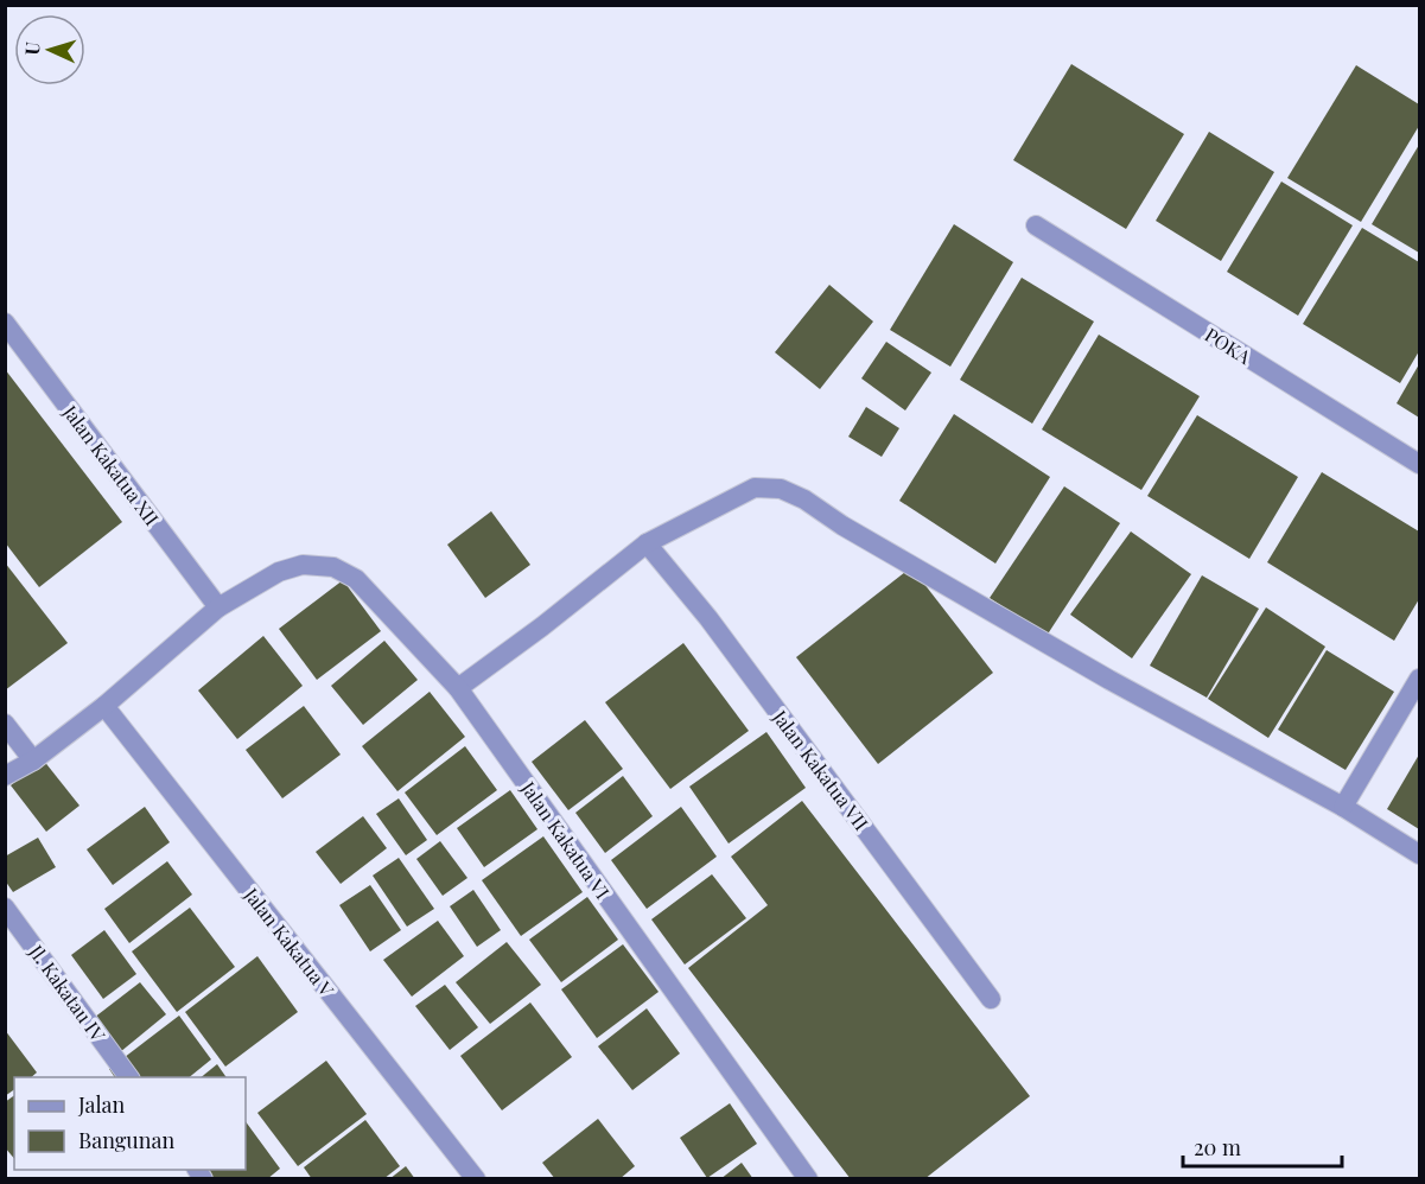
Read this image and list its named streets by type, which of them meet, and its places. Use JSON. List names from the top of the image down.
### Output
{
  "streets": {
    "street": [
      "POKA",
      "Jalan Kakatua XII",
      "Jalan Kakatua VII",
      "Jalan Kakatua VI",
      "Jalan Kakatua V",
      "Jl. Kakatau IV"
    ]
  },
  "crossings": [
    ["Jalan Kakatua XII", "Jalan Kakatua VI"]
  ],
  "legend": ["Jalan", "Bangunan"],
  "scale_bar": "20 m",
  "north": "left"
}
